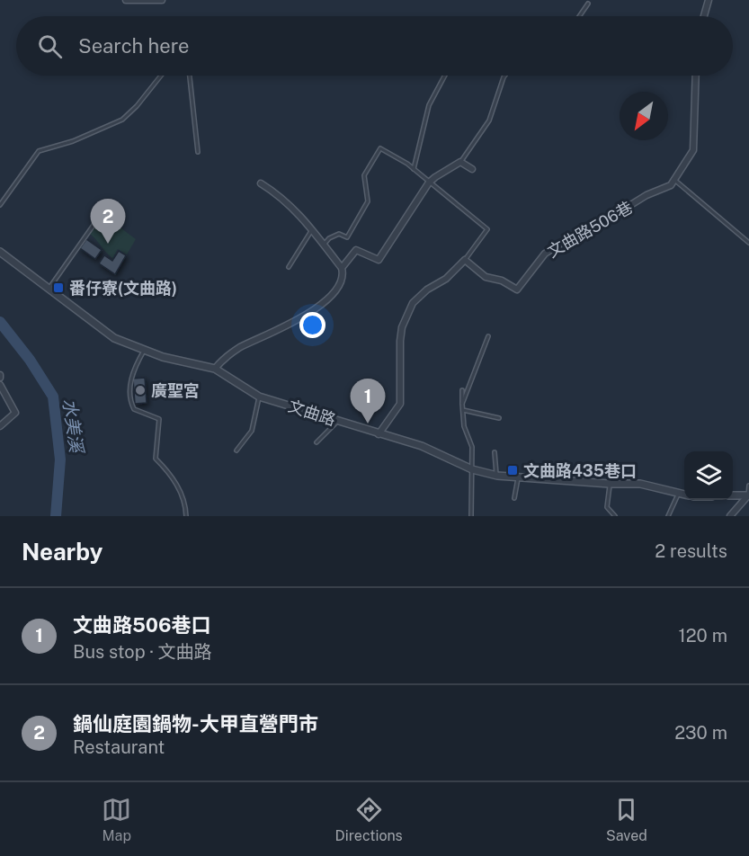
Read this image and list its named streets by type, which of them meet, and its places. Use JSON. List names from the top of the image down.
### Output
{
  "streets": {
    "street": ["文曲路506巷", "文曲路"]
  },
  "water": ["水美溪"],
  "places": {
    "transit": ["番仔寮(文曲路)", "文曲路435巷口"],
    "other": ["廣聖宮"]
  },
  "north": "bottom left",
  "page": {
    "search": "Search here",
    "pins": ["2", "1"],
    "heading": ["Nearby", "2 results"],
    "list": [
      {
        "mark": "1",
        "name": "文曲路506巷口",
        "note": "Bus stop · 文曲路",
        "value": "120 m"
      },
      {
        "mark": "2",
        "name": "鍋仙庭園鍋物-大甲直營門市",
        "note": "Restaurant",
        "value": "230 m"
      }
    ],
    "nav": ["Map", "Directions", "Saved"]
  }
}
